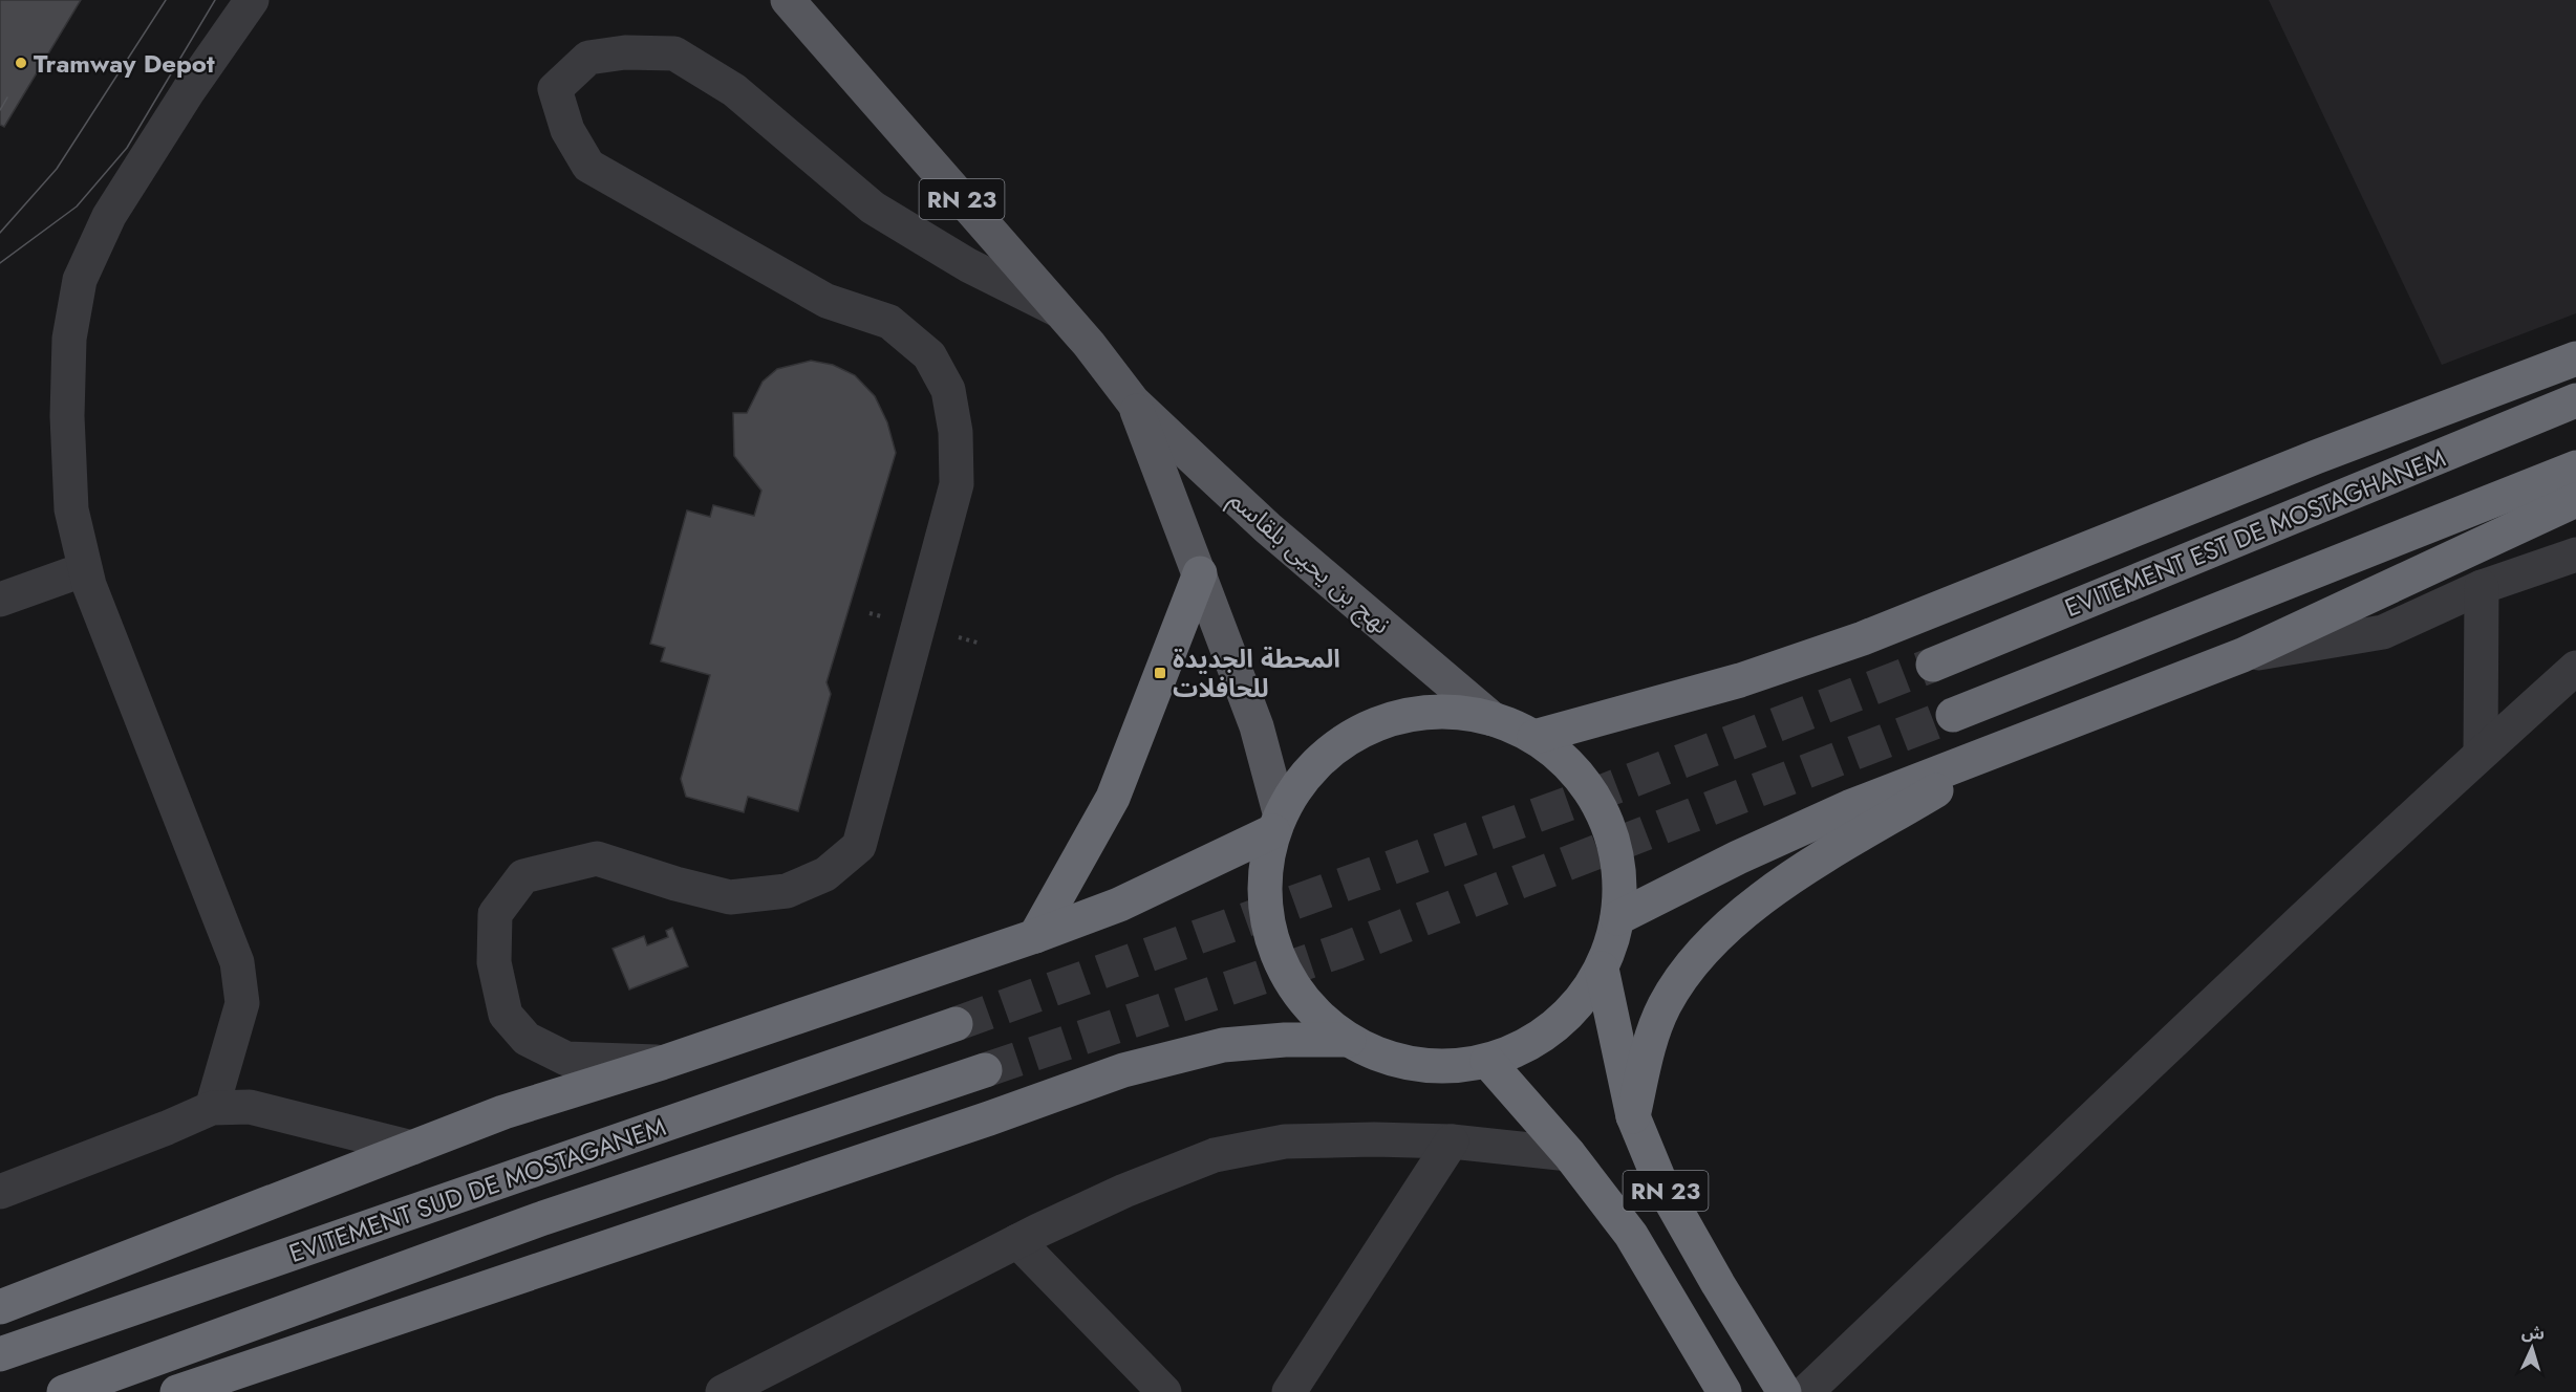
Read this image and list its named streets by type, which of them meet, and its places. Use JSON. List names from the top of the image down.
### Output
{
  "streets": {
    "highway": ["RN 23", "EVITEMENT EST DE MOSTAGHANEM", "EVITEMENT SUD DE MOSTAGANEM"],
    "main road": ["نهج بن يحيى بلقاسم"]
  },
  "places": {
    "other": ["Tramway Depot"],
    "transit": ["المحطة الجديدة للحافلات"]
  },
  "north": "top"
}
